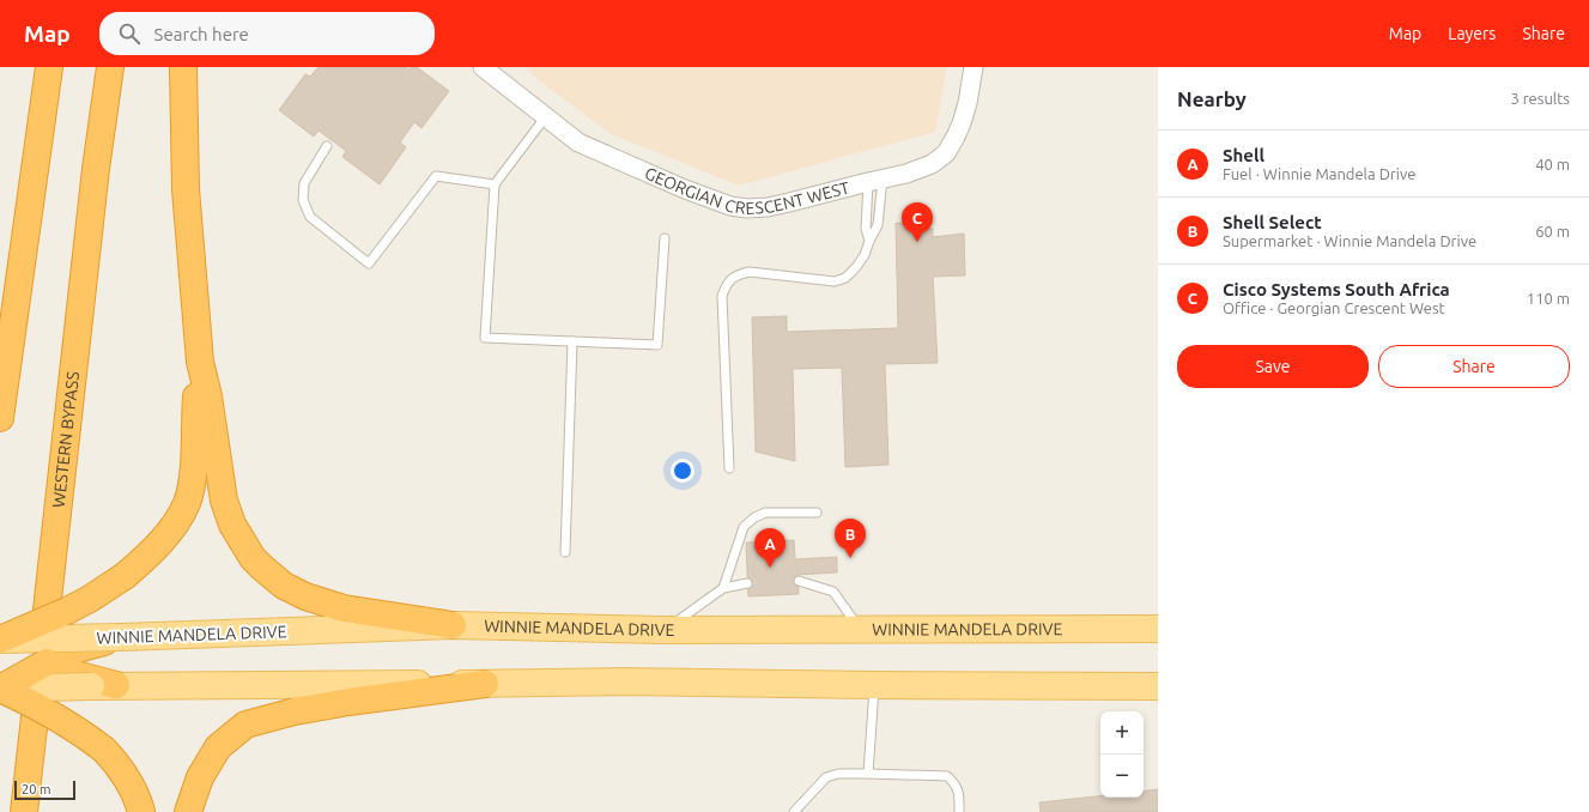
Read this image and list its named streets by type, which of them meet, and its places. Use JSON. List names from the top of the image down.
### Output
{
  "streets": {
    "highway": ["WESTERN BYPASS"],
    "main road": ["WINNIE MANDELA DRIVE"],
    "street": ["GEORGIAN CRESCENT WEST"]
  },
  "scale_bar": "20 m",
  "page": {
    "header": "Map",
    "search": "Search here",
    "nav": ["Map", "Layers", "Share"],
    "heading": ["Nearby", "3 results"],
    "list": [
      {
        "mark": "A",
        "name": "Shell",
        "note": "Fuel · Winnie Mandela Drive",
        "value": "40 m"
      },
      {
        "mark": "B",
        "name": "Shell Select",
        "note": "Supermarket · Winnie Mandela Drive",
        "value": "60 m"
      },
      {
        "mark": "C",
        "name": "Cisco Systems South Africa",
        "note": "Office · Georgian Crescent West",
        "value": "110 m"
      }
    ],
    "pins": ["C", "B", "A"],
    "buttons": ["Save", "Share"],
    "map_buttons": ["+", "−"],
    "scale": "20 m"
  }
}
